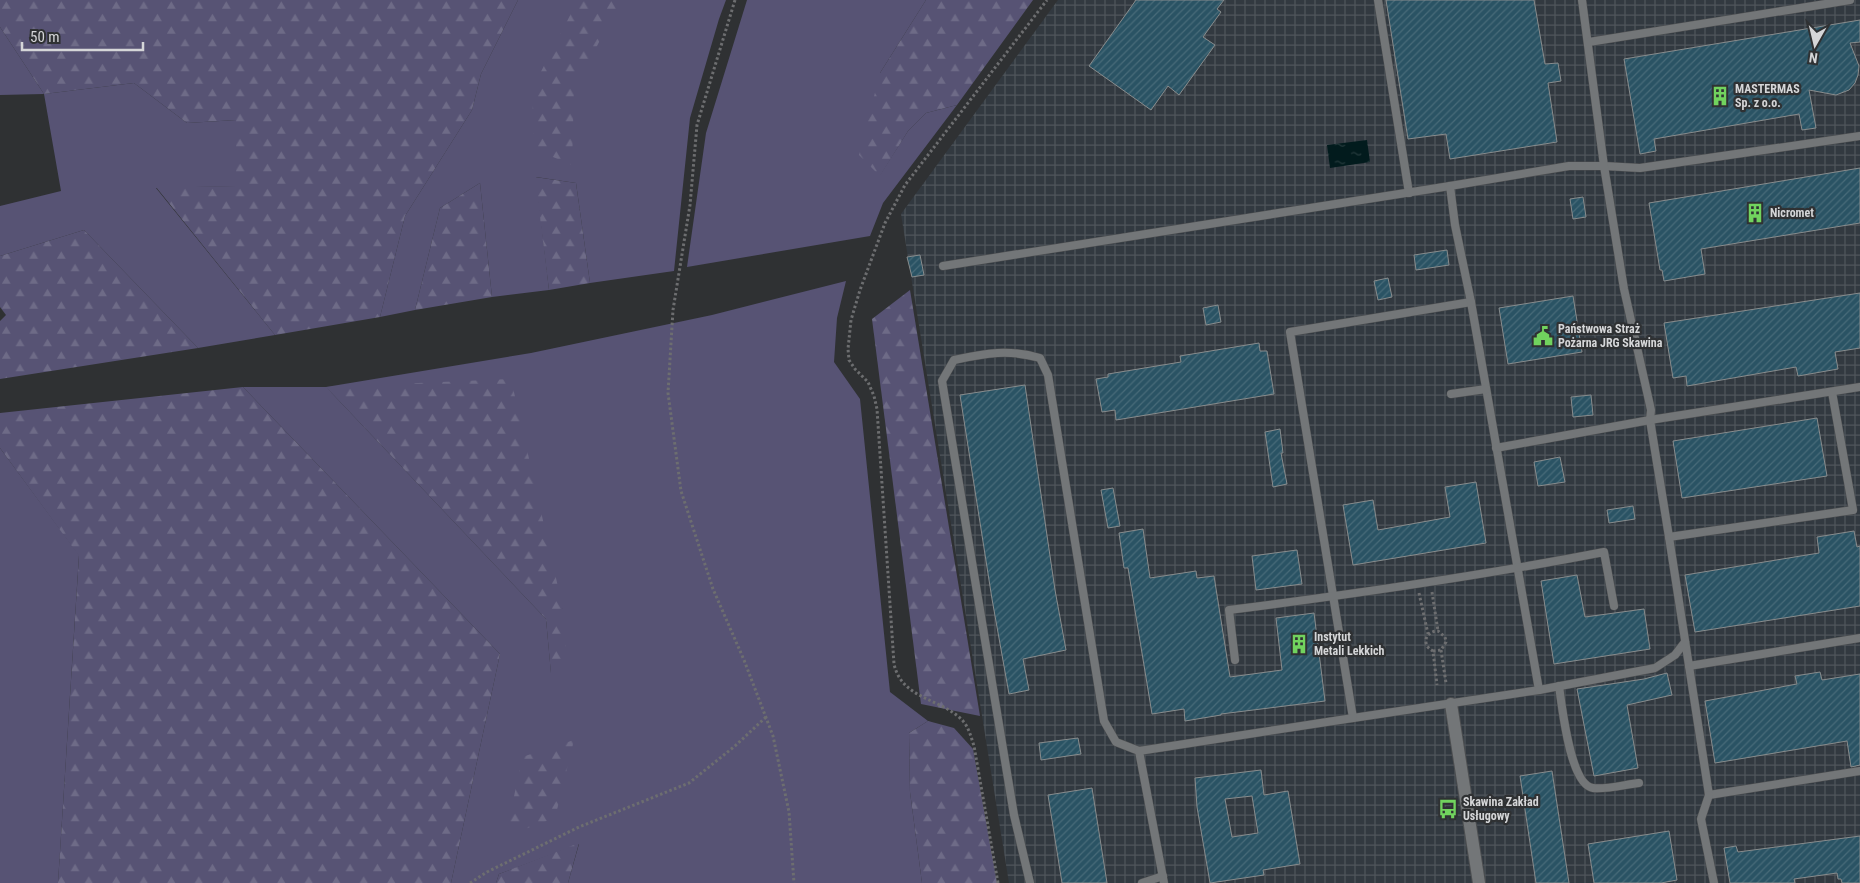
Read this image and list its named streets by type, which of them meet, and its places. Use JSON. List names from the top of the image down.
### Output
{
  "places": {
    "building": ["MASTERMAS Sp. z o.o.", "Nicromet", "Instytut Metali Lekkich"],
    "public building": ["Państwowa Straż Pożarna JRG Skawina"],
    "bus stop": ["Skawina Zakład Usługowy"]
  },
  "scale_bar": "50 m",
  "north": "bottom"
}
